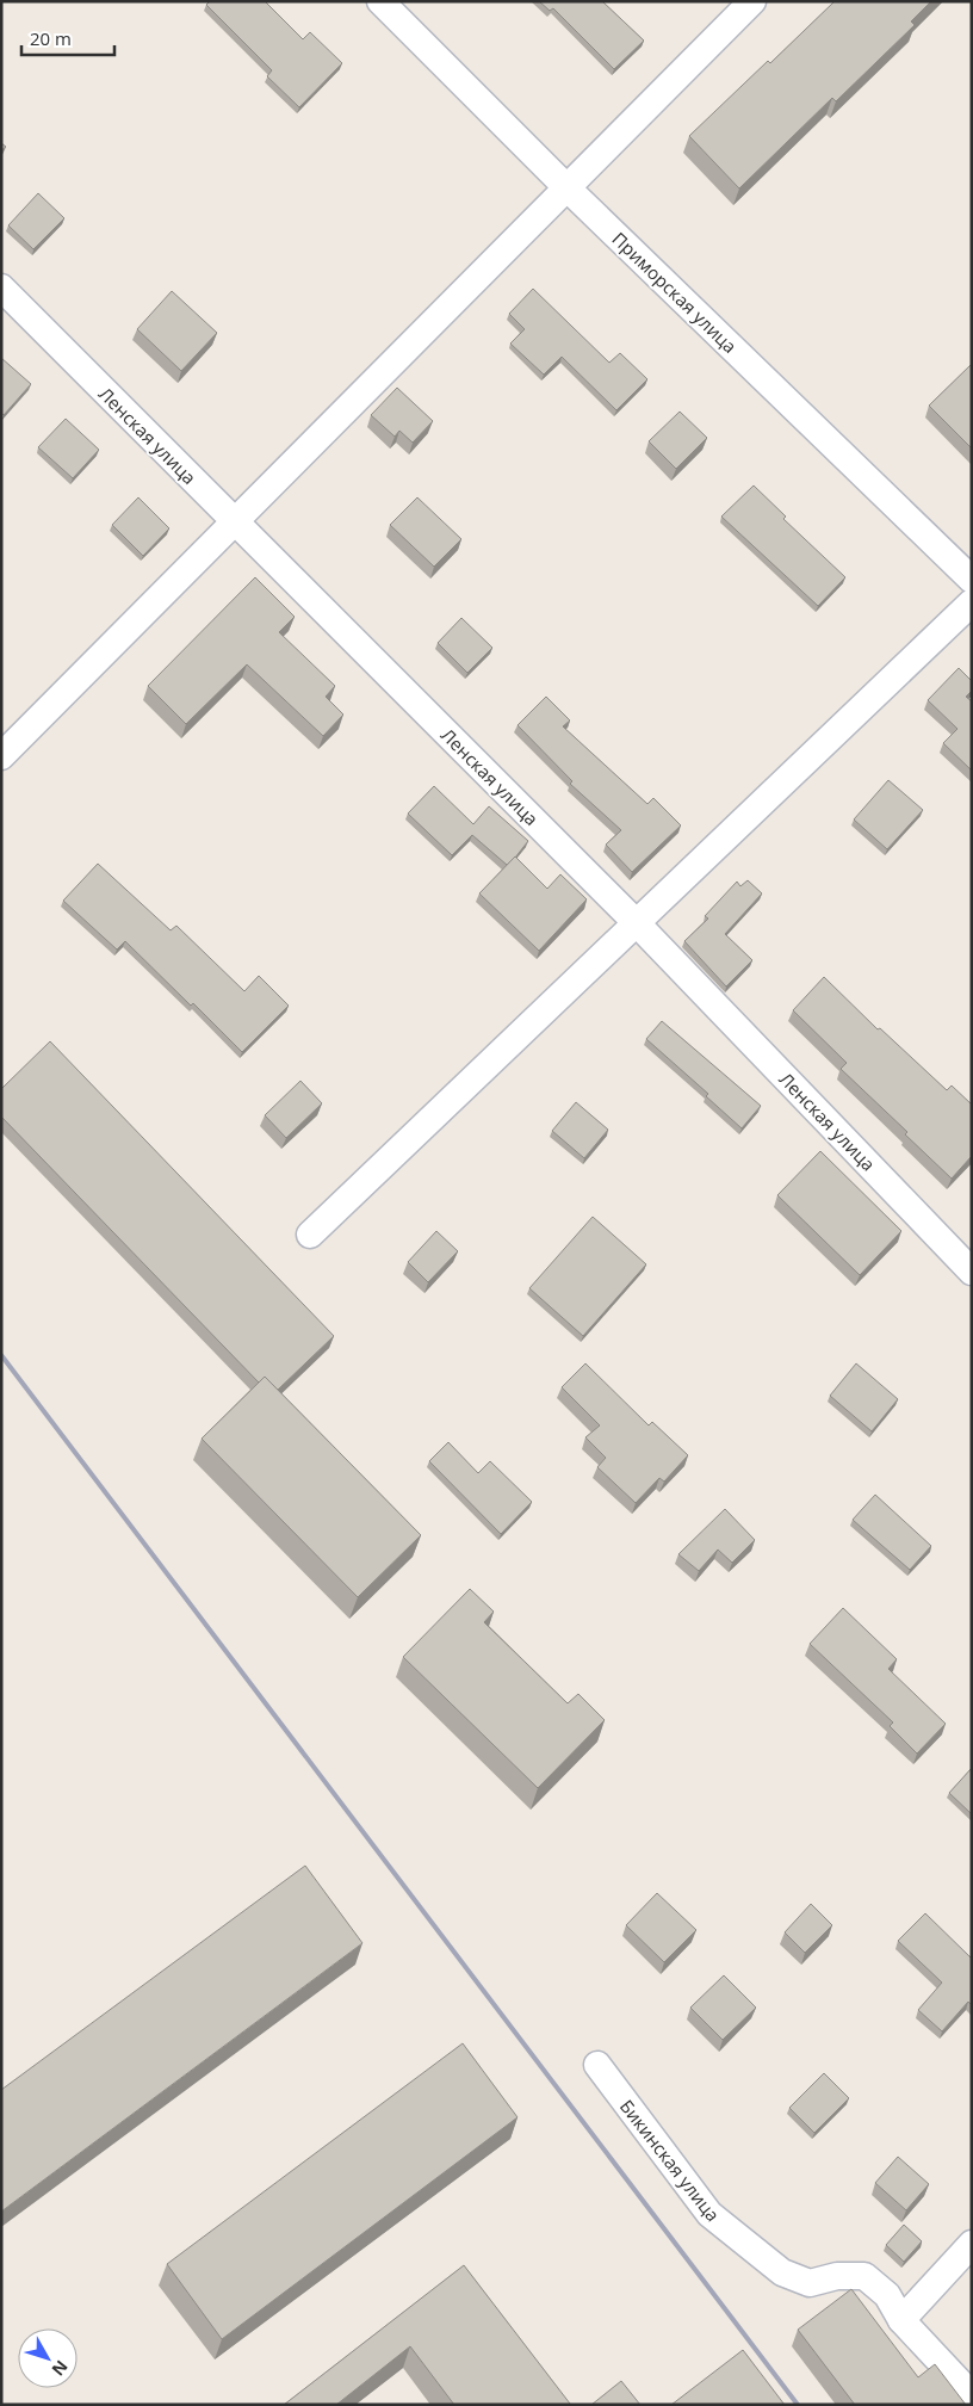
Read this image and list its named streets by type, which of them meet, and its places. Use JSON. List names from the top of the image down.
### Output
{
  "streets": {
    "street": ["Приморская улица", "Ленская улица", "Бикинская улица"]
  },
  "scale_bar": "20 m",
  "north": "bottom right"
}
